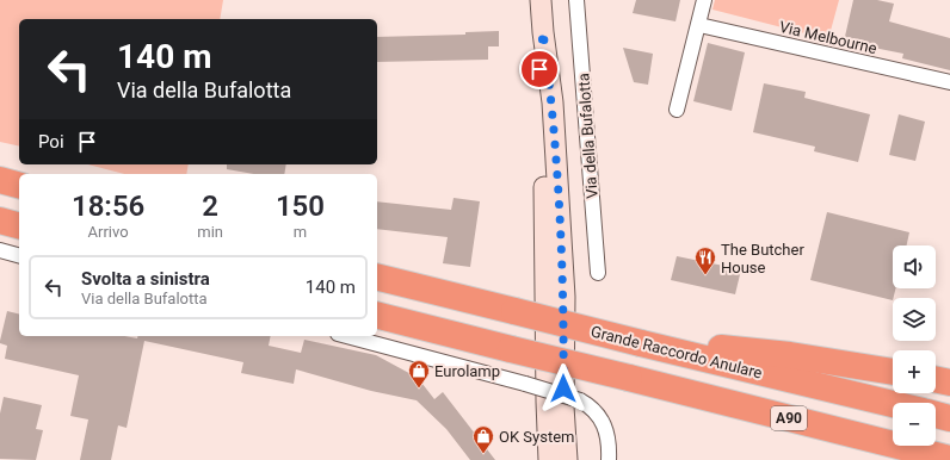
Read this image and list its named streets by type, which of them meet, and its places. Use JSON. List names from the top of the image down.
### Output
{
  "streets": {
    "highway": ["Grande Raccordo Anulare", "A90"],
    "street": ["Via Melbourne", "Via della Bufalotta"]
  },
  "places": {
    "restaurant": ["The Butcher House"],
    "shop": ["Eurolamp", "OK System"]
  },
  "page": {
    "turn": ["140 m", "Via della Bufalotta"],
    "then": "Poi",
    "eta": [
      "18:56",
      "Arrivo",
      "2",
      "min",
      "150",
      "m"
    ],
    "map_buttons": ["+", "−"],
    "list": [
      {
        "name": "Svolta a sinistra",
        "note": "Via della Bufalotta",
        "value": "140 m"
      }
    ]
  }
}
